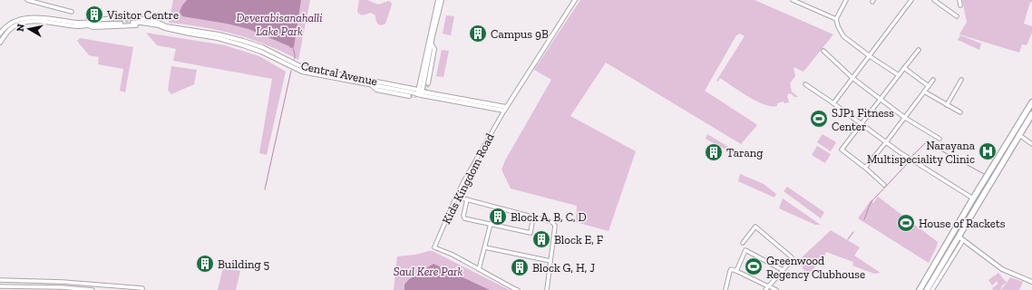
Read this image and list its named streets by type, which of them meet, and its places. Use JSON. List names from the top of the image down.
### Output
{
  "streets": {
    "street": ["Central Avenue", "Kids Kingdom Road"]
  },
  "crossings": [
    ["Central Avenue", "Kids Kingdom Road"]
  ],
  "parks": ["Deverabisanahalli Lake Park", "Saul Kere Park"],
  "places": {
    "building": [
      "Visitor Centre",
      "Campus 9B",
      "Tarang",
      "Block A, B, C, D",
      "Block E, F",
      "Building 5",
      "Block G, H, J"
    ],
    "sports": ["SJP1 Fitness Center", "House of Rackets", "Greenwood Regency Clubhouse"],
    "hospital": ["Narayana Multispeciality Clinic"]
  },
  "north": "left"
}
